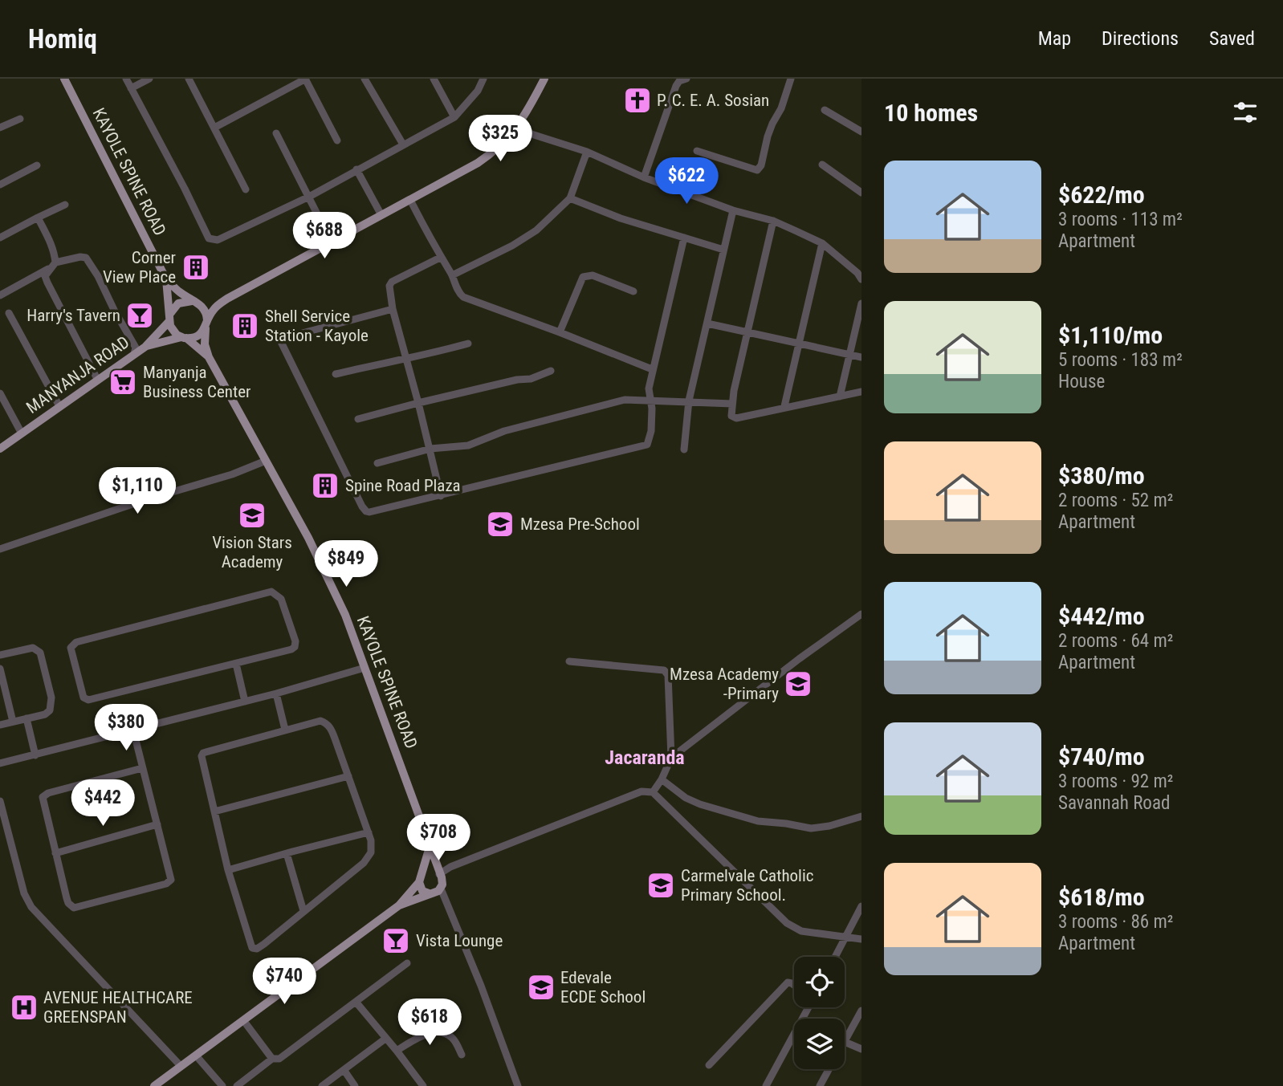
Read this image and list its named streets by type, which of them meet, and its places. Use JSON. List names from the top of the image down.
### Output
{
  "streets": {
    "main road": ["KAYOLE SPINE ROAD", "MANYANJA ROAD"]
  },
  "districts": ["Jacaranda"],
  "places": {
    "church": ["P. C. E. A. Sosian"],
    "building": ["Corner View Place", "Shell Service Station - Kayole", "Spine Road Plaza"],
    "bar": ["Harry's Tavern", "Vista Lounge"],
    "supermarket": ["Manyanja Business Center"],
    "school or university": [
      "Vision Stars Academy",
      "Mzesa Pre-School",
      "Mzesa Academy -Primary",
      "Carmelvale Catholic Primary School.",
      "Edevale ECDE School"
    ],
    "hospital": ["AVENUE HEALTHCARE GREENSPAN"]
  },
  "page": {
    "header": "Homiq",
    "nav": ["Map", "Directions", "Saved"],
    "heading": "10 homes",
    "price": [
      "$325",
      "$622",
      "$688",
      "$1,110",
      "$849",
      "$380",
      "$442",
      "$708",
      "$740",
      "$618"
    ],
    "list": [
      {
        "name": "$622/mo",
        "note": "3 rooms · 113 m² · Apartment"
      },
      {
        "name": "$1,110/mo",
        "note": "5 rooms · 183 m² · House"
      },
      {
        "name": "$380/mo",
        "note": "2 rooms · 52 m² · Apartment"
      },
      {
        "name": "$442/mo",
        "note": "2 rooms · 64 m² · Apartment"
      },
      {
        "name": "$740/mo",
        "note": "3 rooms · 92 m² · Savannah Road"
      },
      {
        "name": "$618/mo",
        "note": "3 rooms · 86 m² · Apartment"
      }
    ]
  }
}
